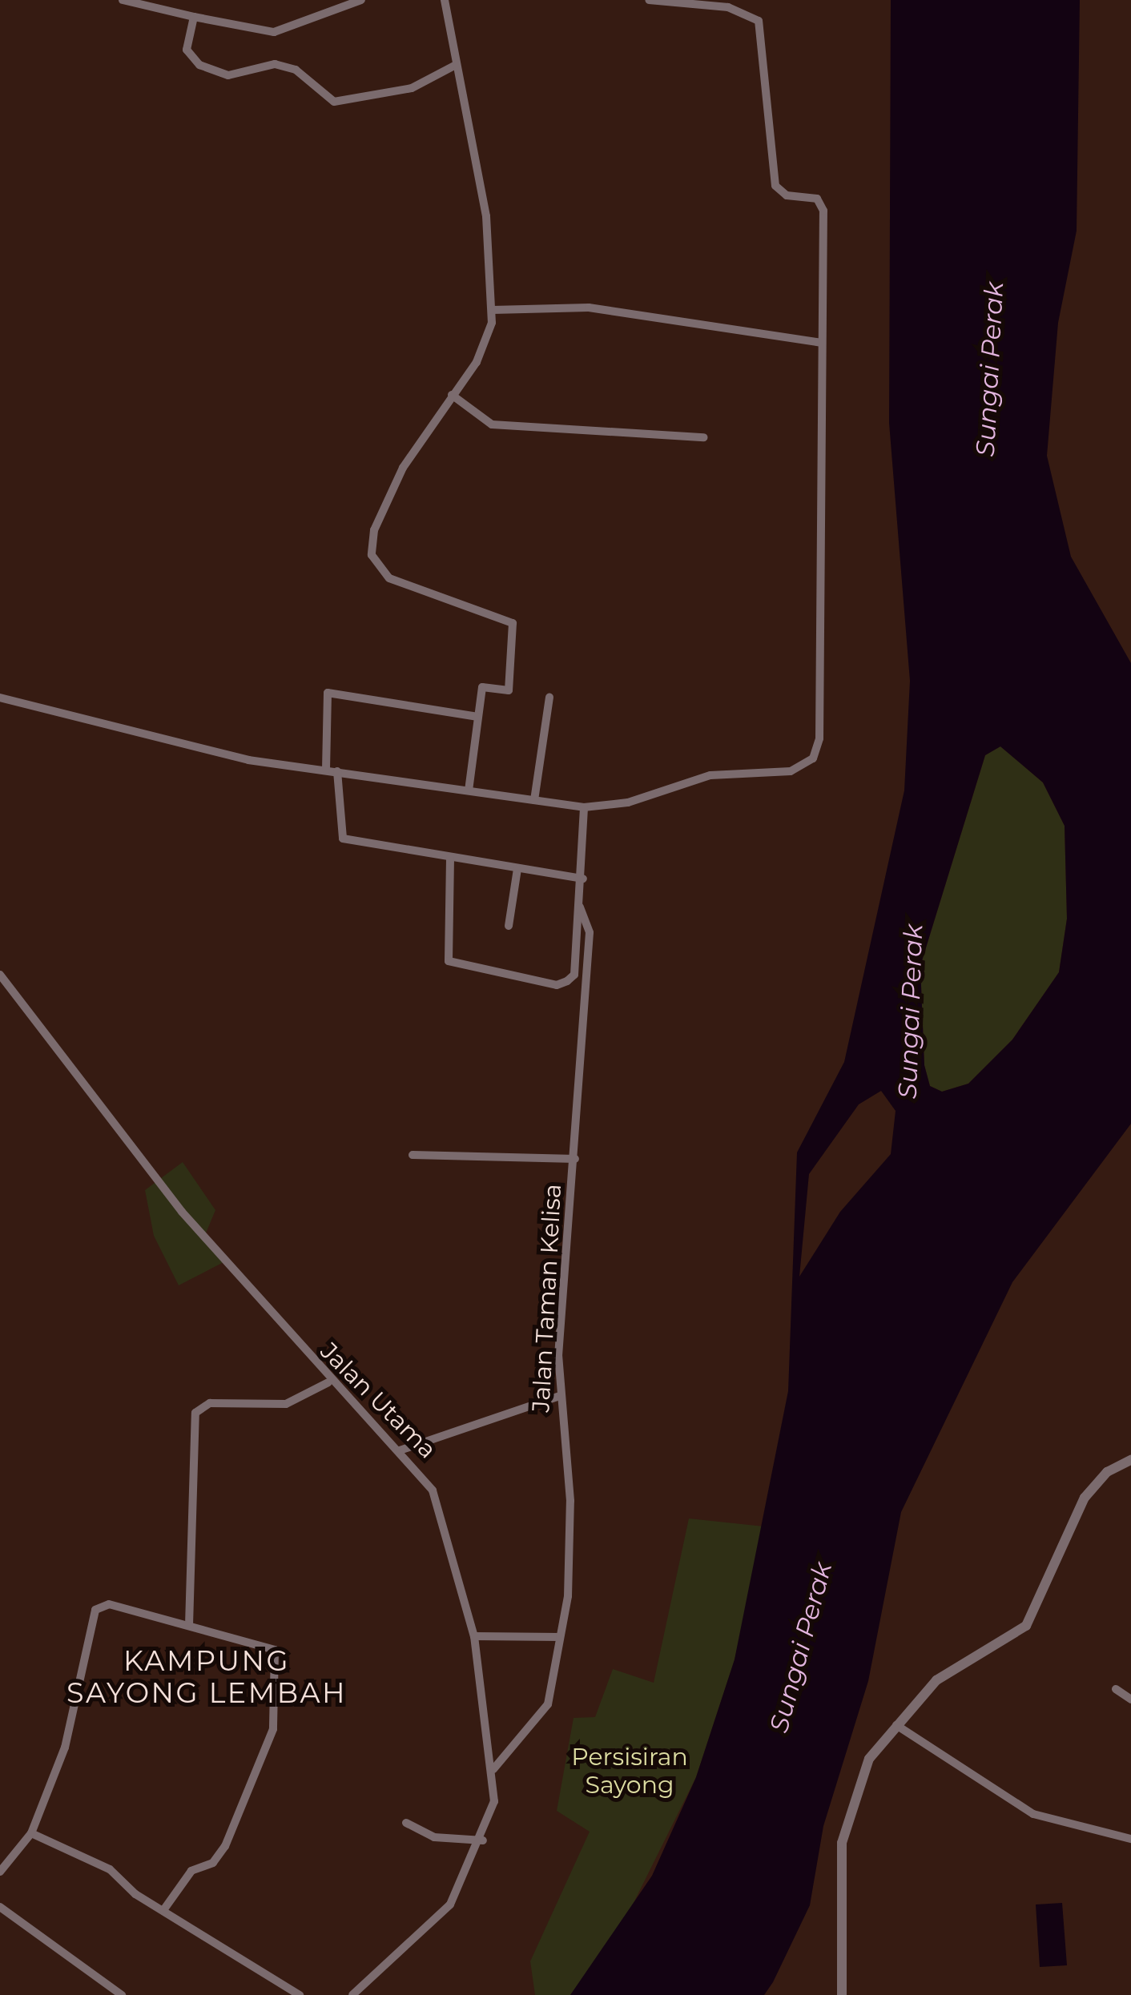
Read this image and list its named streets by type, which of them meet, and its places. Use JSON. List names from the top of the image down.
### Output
{
  "streets": {
    "street": ["Jalan Taman Kelisa", "Jalan Utama"]
  },
  "crossings": [
    ["Jalan Taman Kelisa", "Jalan Utama"]
  ],
  "districts": ["KAMPUNG SAYONG LEMBAH"],
  "water": ["Sungai Perak"],
  "parks": ["Persisiran Sayong"]
}
